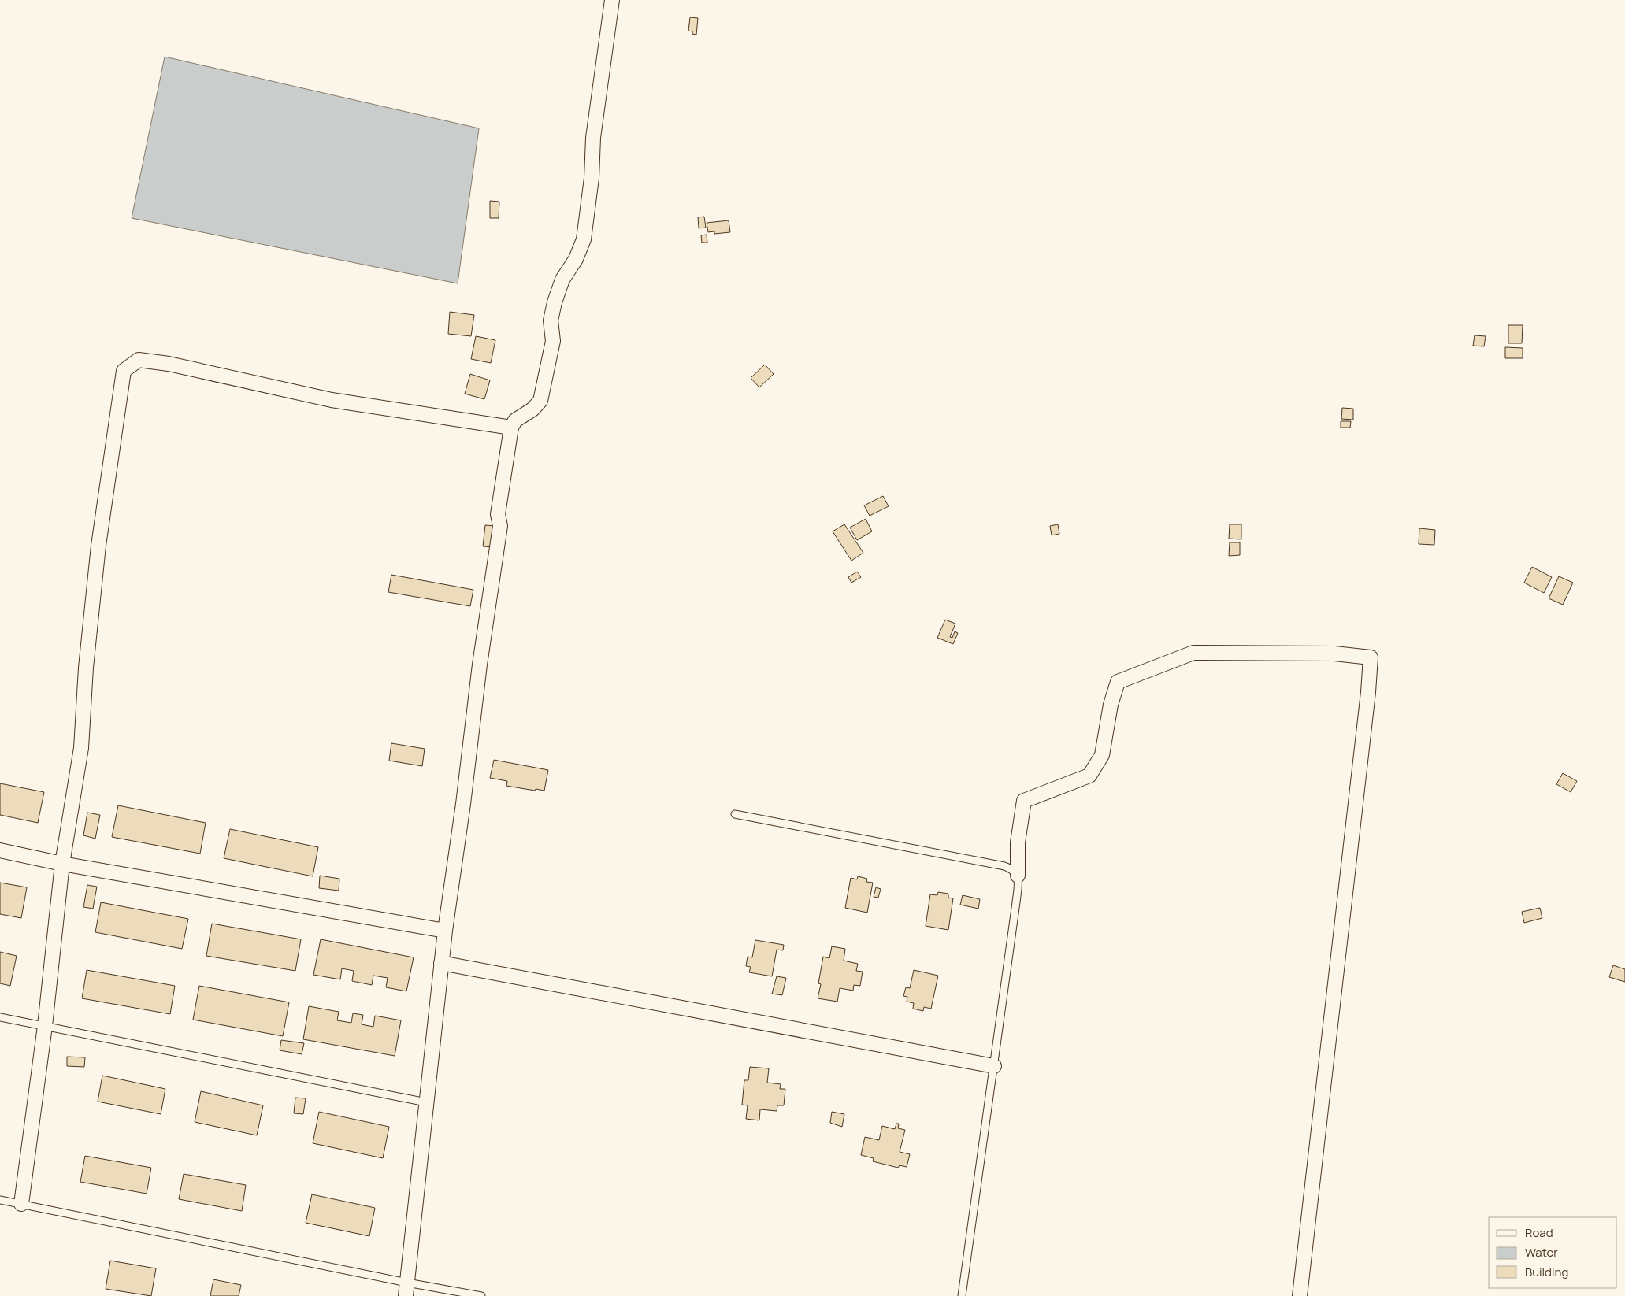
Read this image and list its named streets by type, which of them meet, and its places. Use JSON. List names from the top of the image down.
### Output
{
  "legend": ["Road", "Water", "Building"]
}
